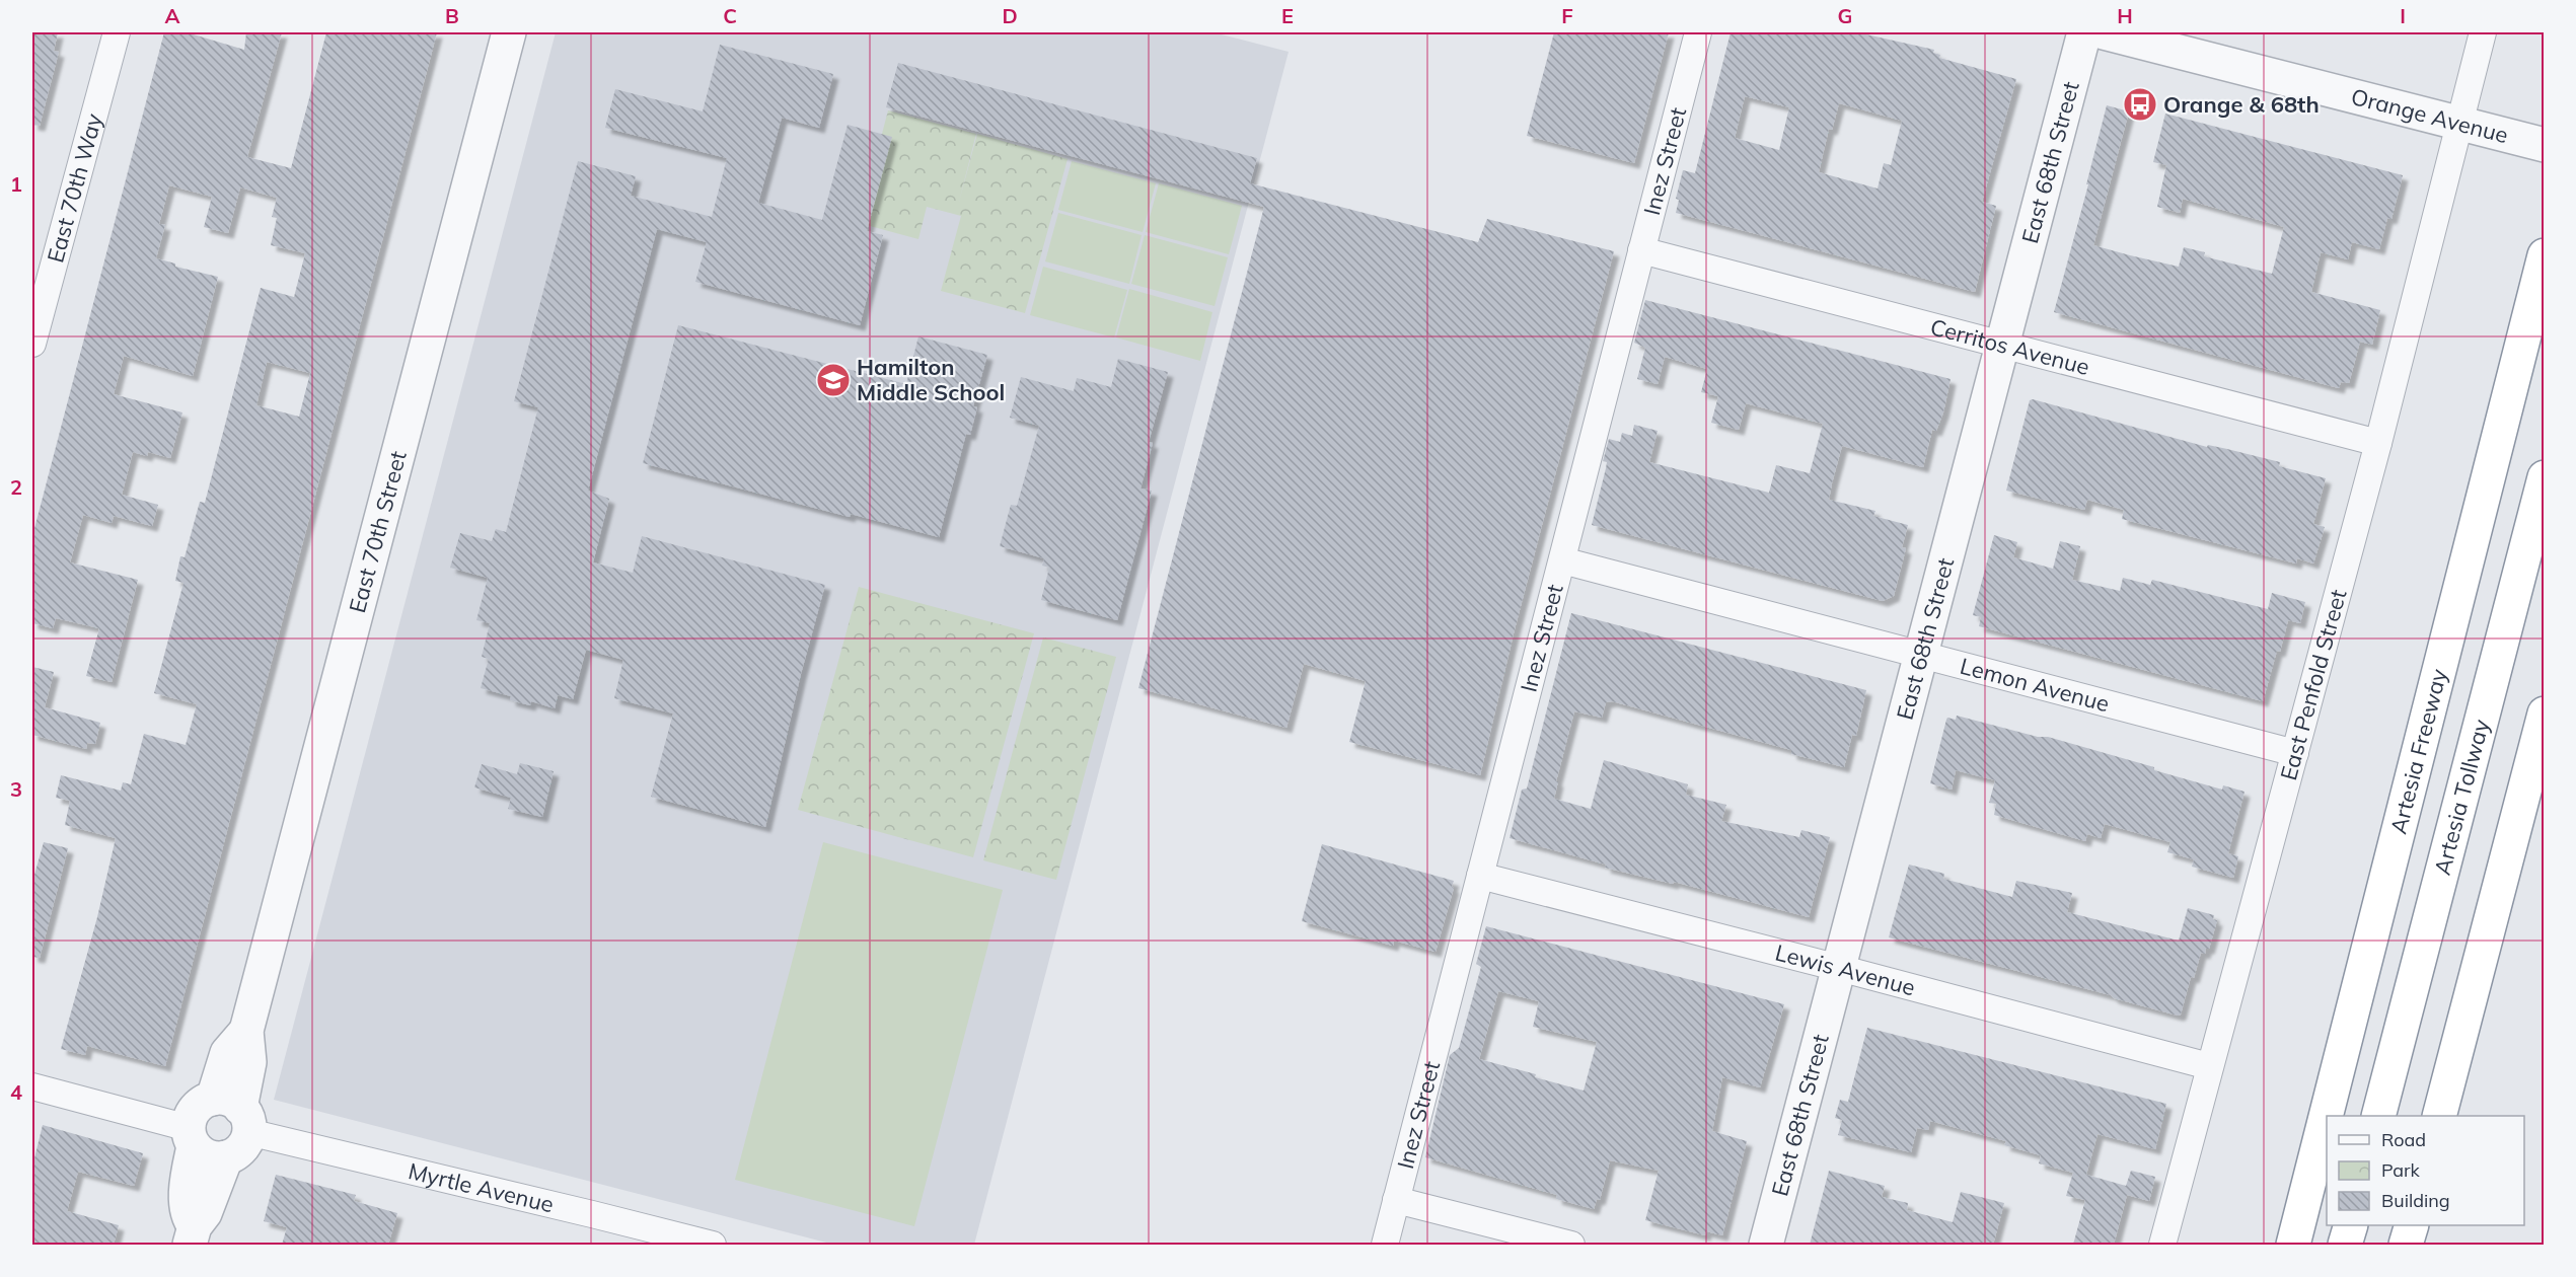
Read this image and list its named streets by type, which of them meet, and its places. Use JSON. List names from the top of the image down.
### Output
{
  "streets": {
    "highway": ["Artesia Freeway", "Artesia Tollway"],
    "street": [
      "Orange Avenue",
      "Inez Street",
      "East 68th Street",
      "East 70th Way",
      "Cerritos Avenue",
      "East 70th Street",
      "Lemon Avenue",
      "East Penfold Street",
      "Lewis Avenue",
      "Myrtle Avenue"
    ]
  },
  "crossings": [
    ["Orange Avenue", "East Penfold Street"],
    ["Inez Street", "Cerritos Avenue"],
    ["Inez Street", "Lemon Avenue"],
    ["Inez Street", "Lewis Avenue"],
    ["East 68th Street", "Cerritos Avenue"],
    ["East 68th Street", "Lemon Avenue"],
    ["East 68th Street", "Lewis Avenue"],
    ["Cerritos Avenue", "East Penfold Street"],
    ["East 70th Street", "Myrtle Avenue"],
    ["Lemon Avenue", "East Penfold Street"],
    ["East Penfold Street", "Lewis Avenue"]
  ],
  "places": {
    "bus stop": ["Orange & 68th"],
    "school or university": ["Hamilton Middle School"]
  },
  "legend": ["Road", "Park", "Building"],
  "grid": {
    "columns": [
      "A",
      "B",
      "C",
      "D",
      "E",
      "F",
      "G",
      "H",
      "I"
    ],
    "rows": [
      "1",
      "2",
      "3",
      "4"
    ]
  }
}
